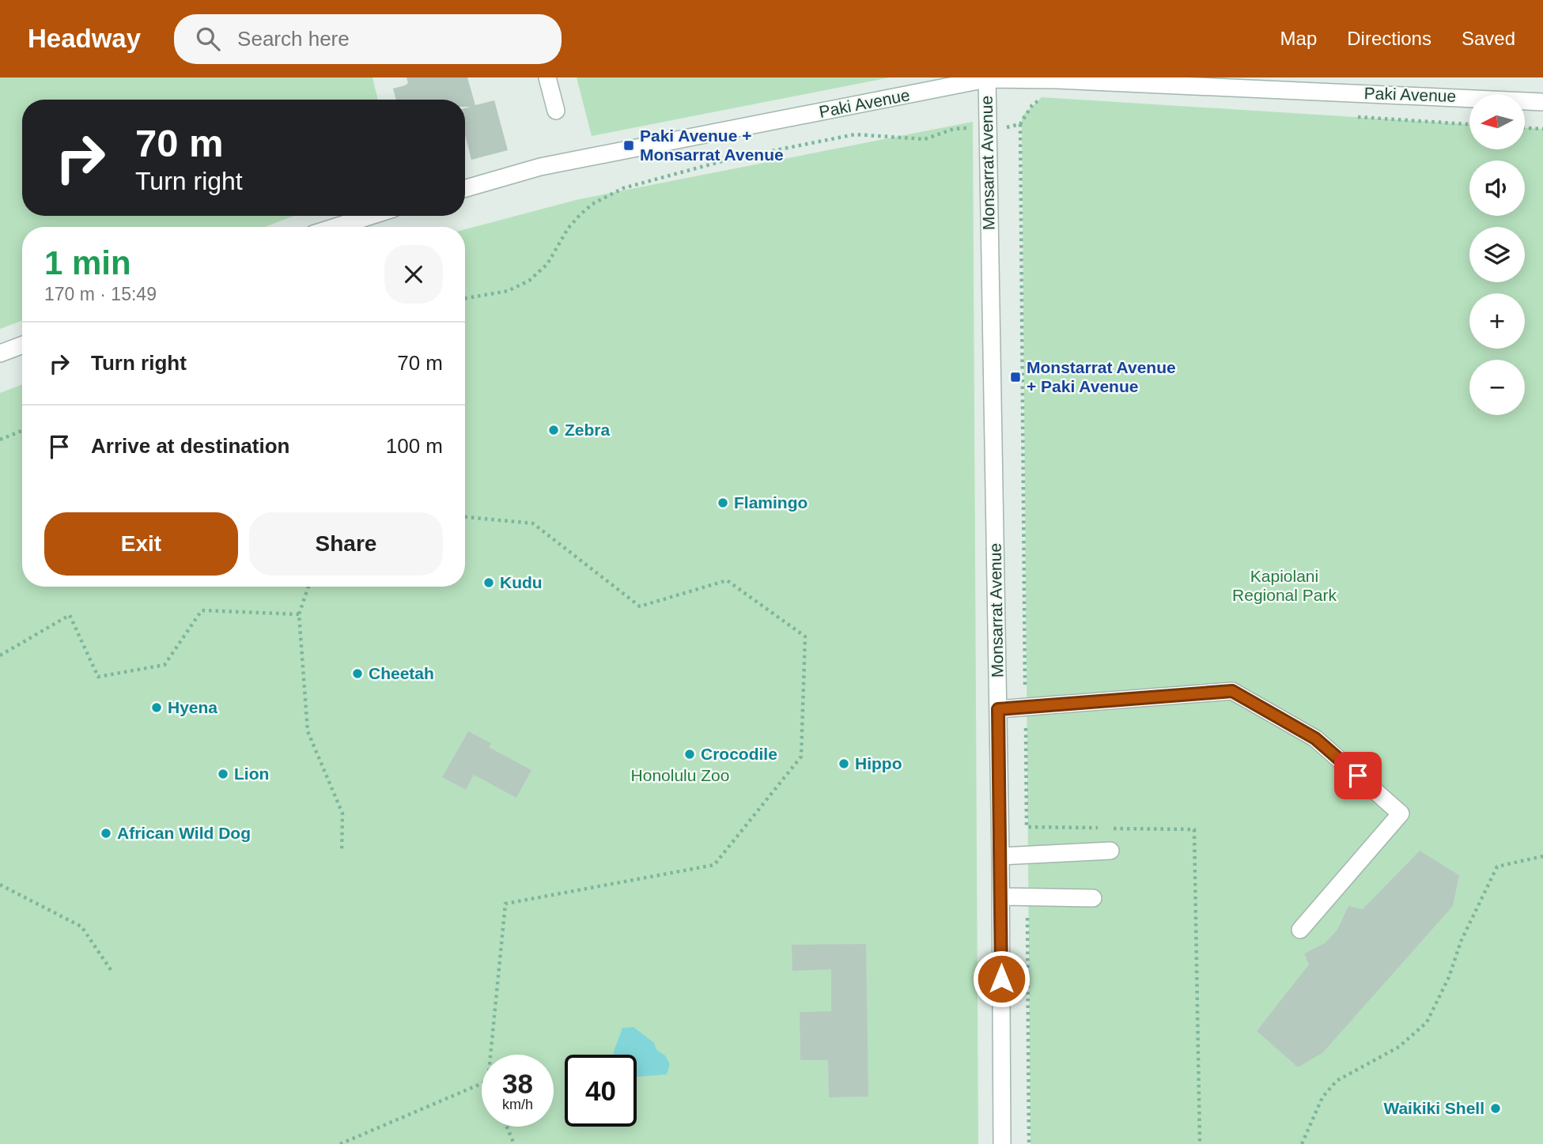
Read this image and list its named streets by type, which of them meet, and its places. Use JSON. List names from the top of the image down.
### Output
{
  "streets": {
    "street": ["Paki Avenue", "Monsarrat Avenue"]
  },
  "crossings": [
    ["Paki Avenue", "Monsarrat Avenue"]
  ],
  "parks": ["Kapiolani Regional Park", "Honolulu Zoo"],
  "places": {
    "transit": ["Paki Avenue + Monsarrat Avenue", "Monstarrat Avenue + Paki Avenue"],
    "other": [
      "Zebra",
      "Flamingo",
      "Kudu",
      "Cheetah",
      "Hyena",
      "Crocodile",
      "Hippo",
      "Lion",
      "African Wild Dog",
      "Waikiki Shell"
    ]
  },
  "north": "left",
  "page": {
    "header": "Headway",
    "search": "Search here",
    "nav": ["Map", "Directions", "Saved"],
    "map_buttons": ["+", "−"],
    "turn": ["70 m", "Turn right"],
    "heading": ["1 min", "170 m · 15:49"],
    "list": [
      {
        "name": "Turn right",
        "value": "70 m"
      },
      {
        "name": "Arrive at destination",
        "value": "100 m"
      }
    ],
    "buttons": ["Exit", "Share"],
    "speed": "38 km/h",
    "limit": "40"
  }
}
